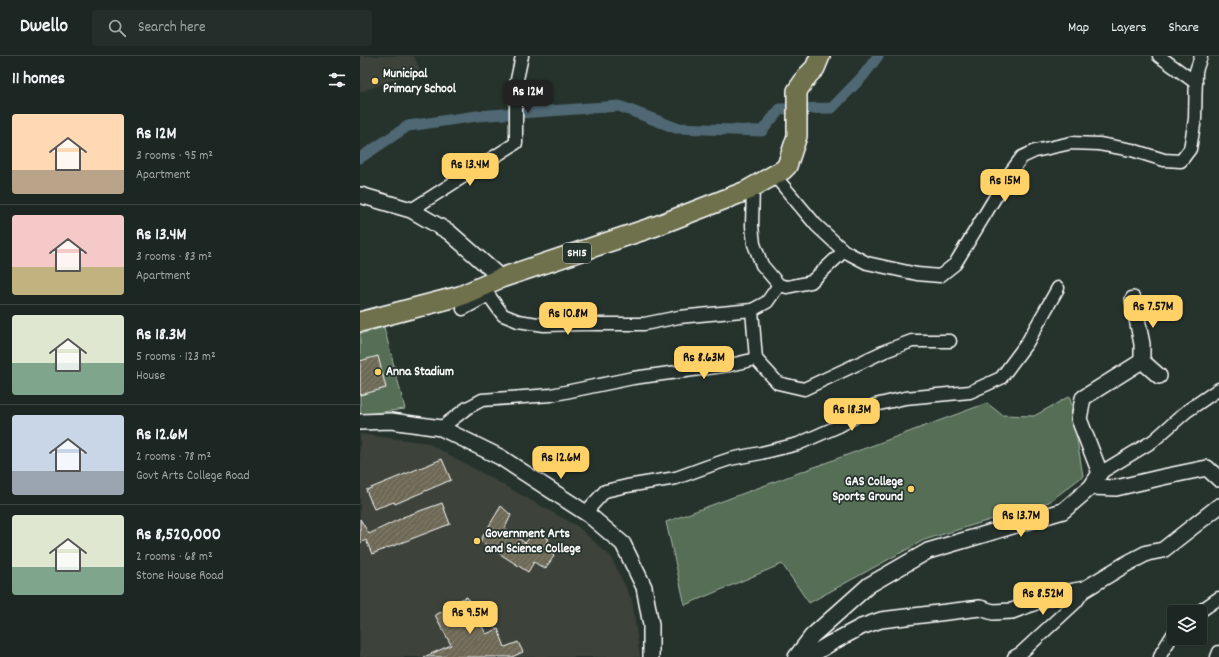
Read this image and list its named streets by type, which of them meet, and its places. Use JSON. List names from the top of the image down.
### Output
{
  "streets": {
    "main road": ["SH15"]
  },
  "places": [
    "Municipal Primary School",
    "Anna Stadium",
    "GAS College Sports Ground",
    "Government Arts and Science College"
  ],
  "page": {
    "header": "Dwello",
    "search": "Search here",
    "nav": ["Map", "Layers", "Share"],
    "heading": "11 homes",
    "price": [
      "Rs 12M",
      "Rs 13.4M",
      "Rs 15M",
      "Rs 7.57M",
      "Rs 10.8M",
      "Rs 8.63M",
      "Rs 18.3M",
      "Rs 12.6M",
      "Rs 13.7M",
      "Rs 8.52M",
      "Rs 9.5M"
    ],
    "list": [
      {
        "name": "Rs 12M",
        "note": "3 rooms · 95 m² · Apartment"
      },
      {
        "name": "Rs 13.4M",
        "note": "3 rooms · 83 m² · Apartment"
      },
      {
        "name": "Rs 18.3M",
        "note": "5 rooms · 123 m² · House"
      },
      {
        "name": "Rs 12.6M",
        "note": "2 rooms · 78 m² · Govt Arts College Road"
      },
      {
        "name": "Rs 8,520,000",
        "note": "2 rooms · 68 m² · Stone House Road"
      }
    ]
  }
}
